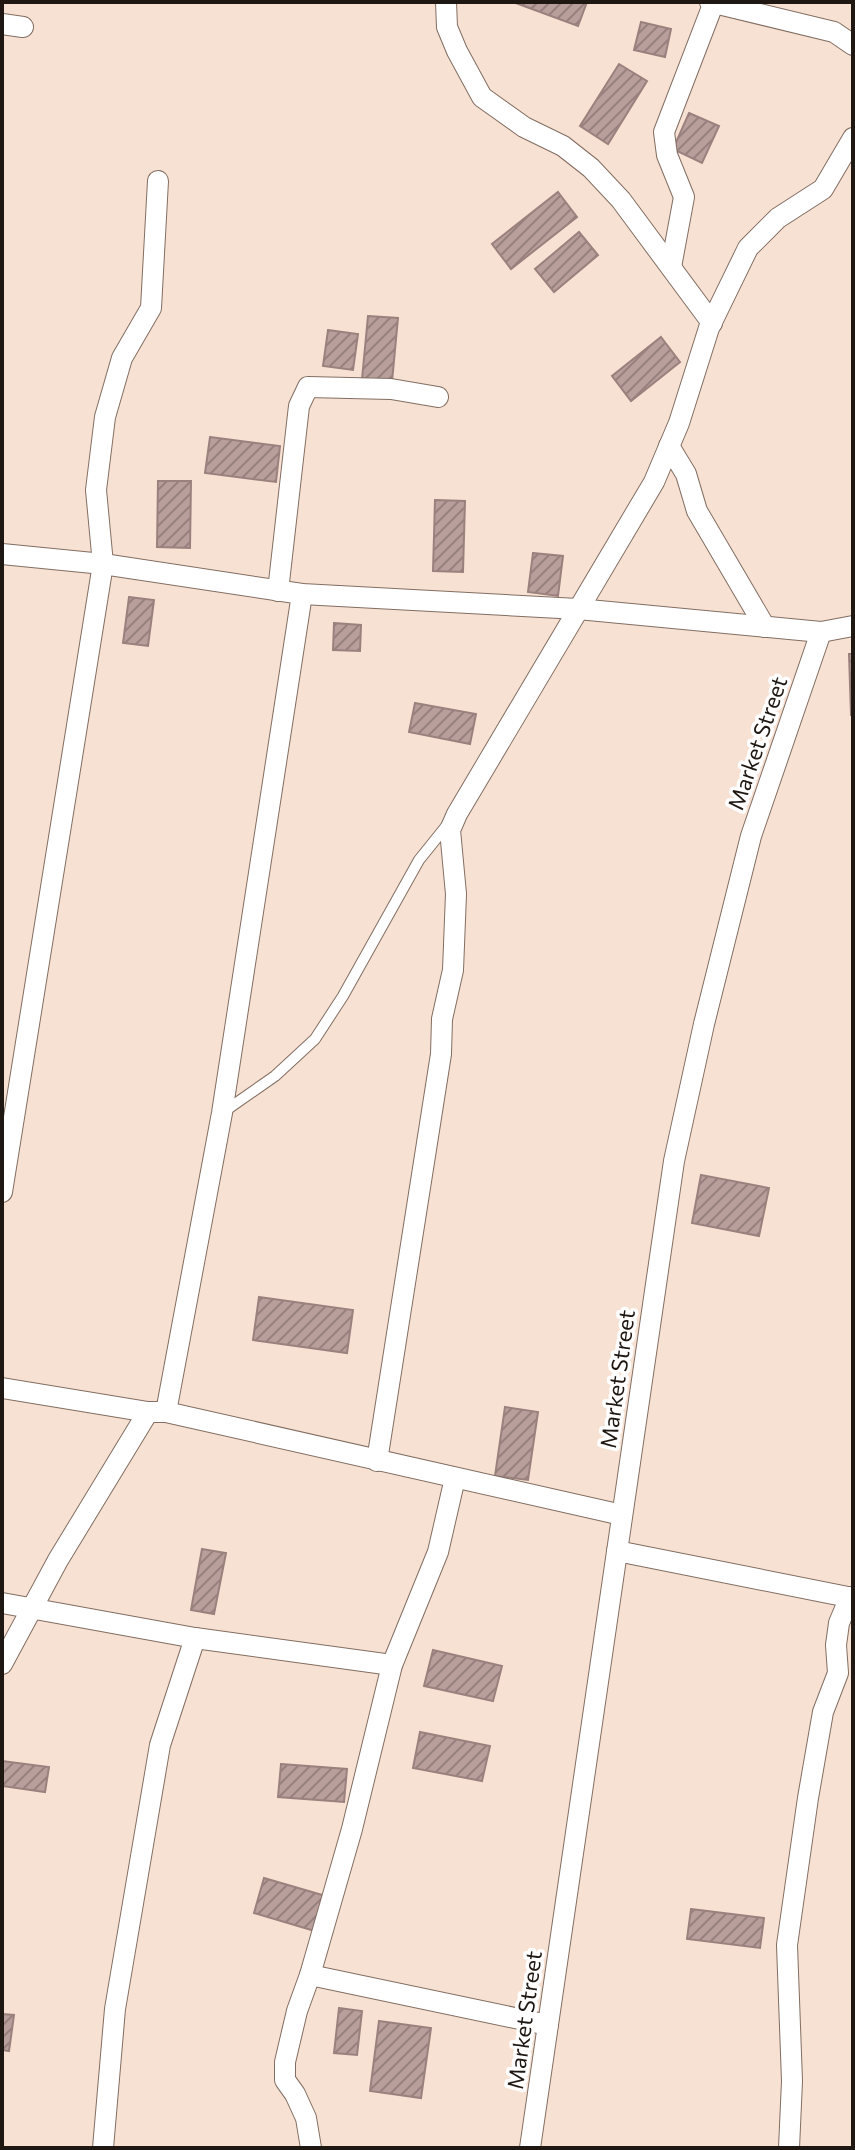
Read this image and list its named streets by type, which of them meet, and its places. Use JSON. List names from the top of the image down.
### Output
{
  "streets": {
    "street": ["Market Street"]
  }
}
